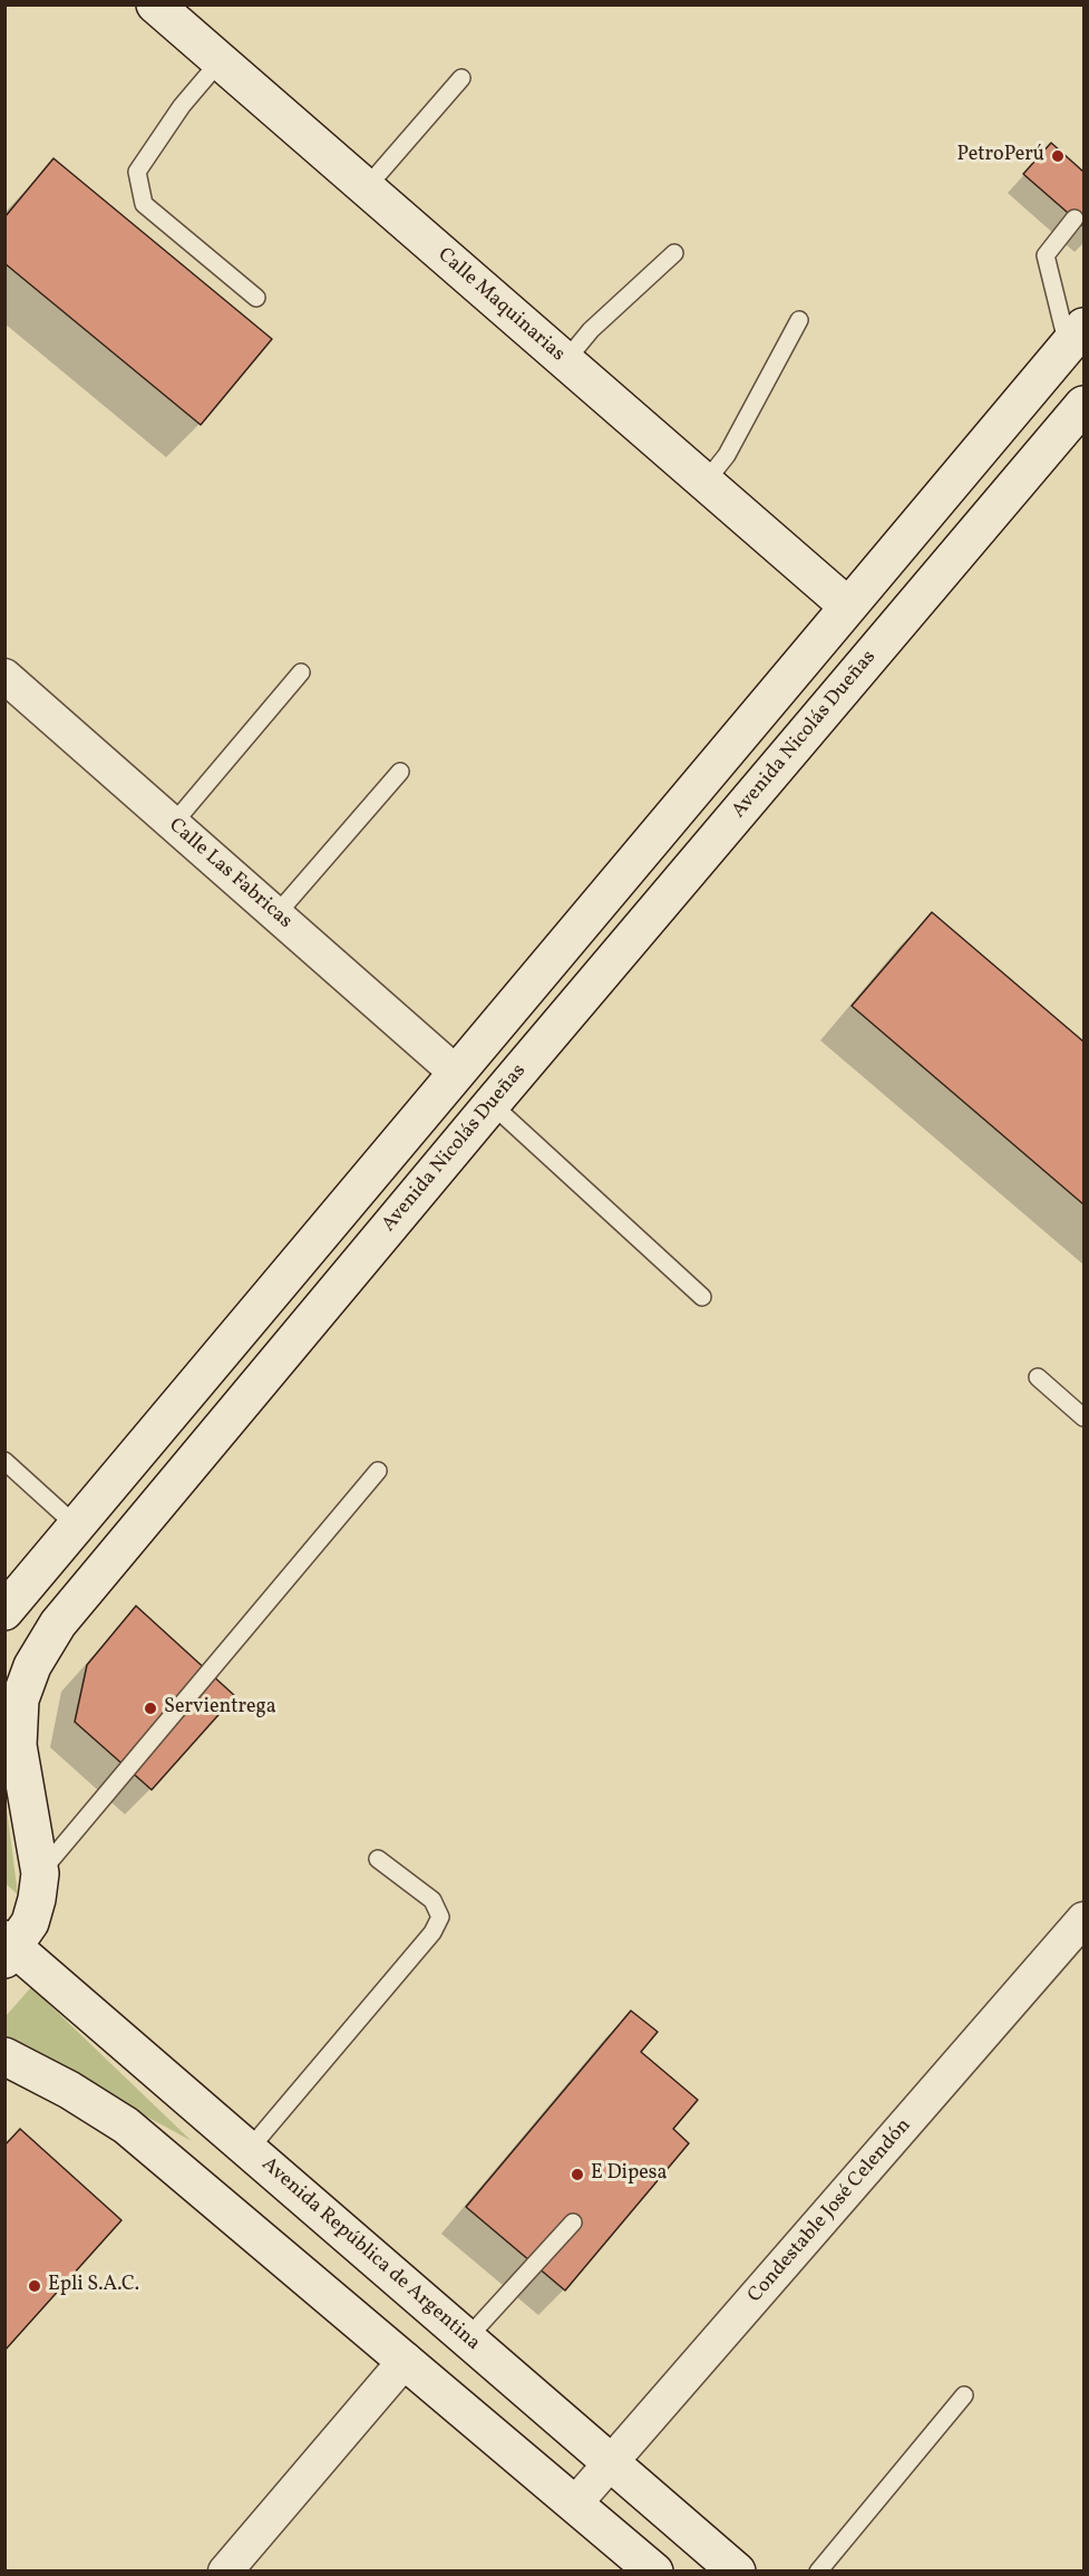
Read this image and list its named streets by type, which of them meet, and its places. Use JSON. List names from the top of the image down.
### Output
{
  "streets": {
    "main road": ["Calle Maquinarias", "Avenida Nicolás Dueñas", "Avenida República de Argentina"],
    "street": ["Calle Las Fabricas", "Condestable José Celendón"]
  },
  "crossings": [
    ["Avenida Nicolás Dueñas", "Avenida República de Argentina"],
    ["Condestable José Celendón", "Avenida República de Argentina"]
  ],
  "places": [
    "PetroPerú",
    "Servientrega",
    "E Dipesa",
    "Epli S.A.C."
  ]
}
